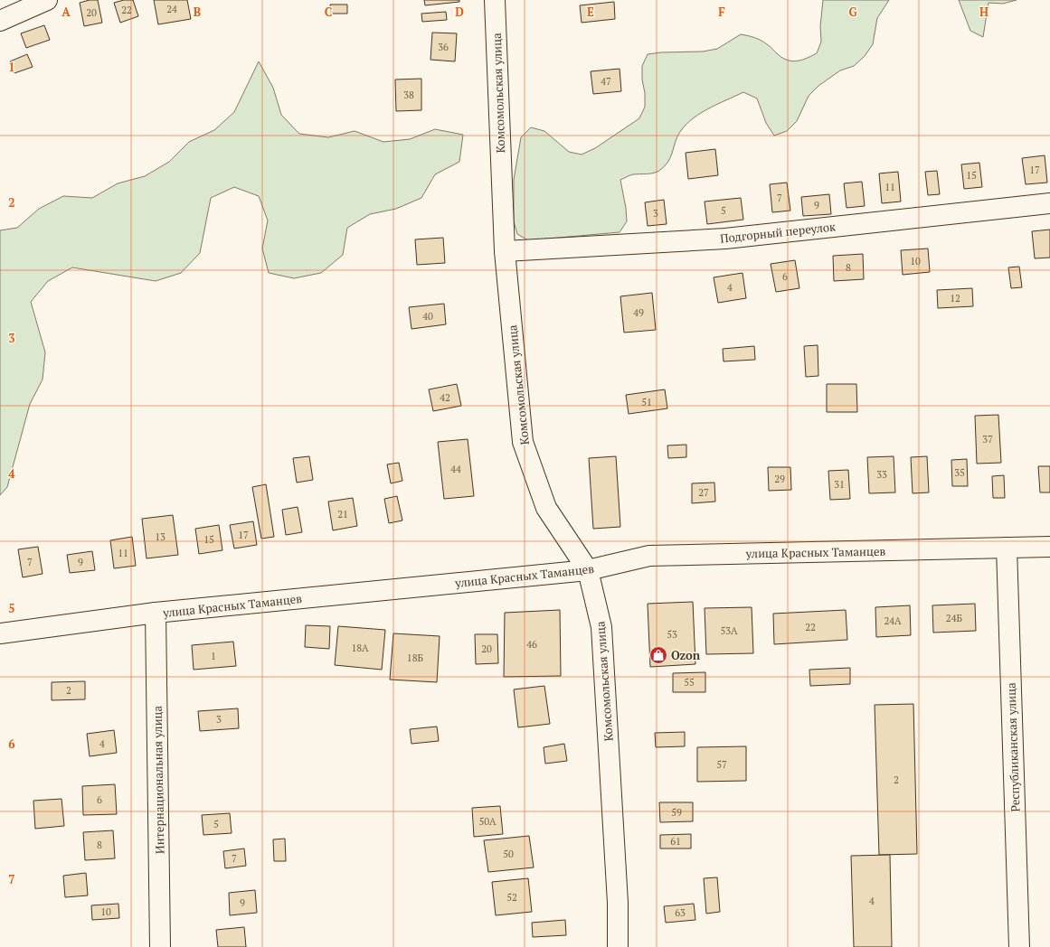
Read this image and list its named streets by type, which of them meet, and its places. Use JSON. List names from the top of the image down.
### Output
{
  "streets": {
    "street": [
      "Комсомольская улица",
      "Подгорный переулок",
      "улица Красных Таманцев",
      "Республиканская улица",
      "Интернациональная улица"
    ]
  },
  "crossings": [
    ["Комсомольская улица", "Подгорный переулок"],
    ["Комсомольская улица", "улица Красных Таманцев"],
    ["улица Красных Таманцев", "Республиканская улица"],
    ["улица Красных Таманцев", "Интернациональная улица"]
  ],
  "places": {
    "shop": ["Ozon"]
  },
  "house_numbers": [
    "24",
    "22",
    "20",
    "36",
    "47",
    "38",
    "17",
    "15",
    "11",
    "7",
    "9",
    "5",
    "3",
    "10",
    "8",
    "6",
    "4",
    "12",
    "49",
    "40",
    "42",
    "51",
    "37",
    "44",
    "35",
    "33",
    "29",
    "31",
    "27",
    "21",
    "17",
    "13",
    "15",
    "11",
    "7",
    "9",
    "24Б",
    "24А",
    "22",
    "53А",
    "53",
    "46",
    "18А",
    "20",
    "1",
    "18Б",
    "55",
    "2",
    "3",
    "4",
    "57",
    "2",
    "6",
    "59",
    "50А",
    "5",
    "61",
    "8",
    "50",
    "7",
    "52",
    "4",
    "9",
    "10",
    "63"
  ],
  "grid": {
    "columns": [
      "A",
      "B",
      "C",
      "D",
      "E",
      "F",
      "G",
      "H"
    ],
    "rows": [
      "1",
      "2",
      "3",
      "4",
      "5",
      "6",
      "7"
    ]
  }
}
